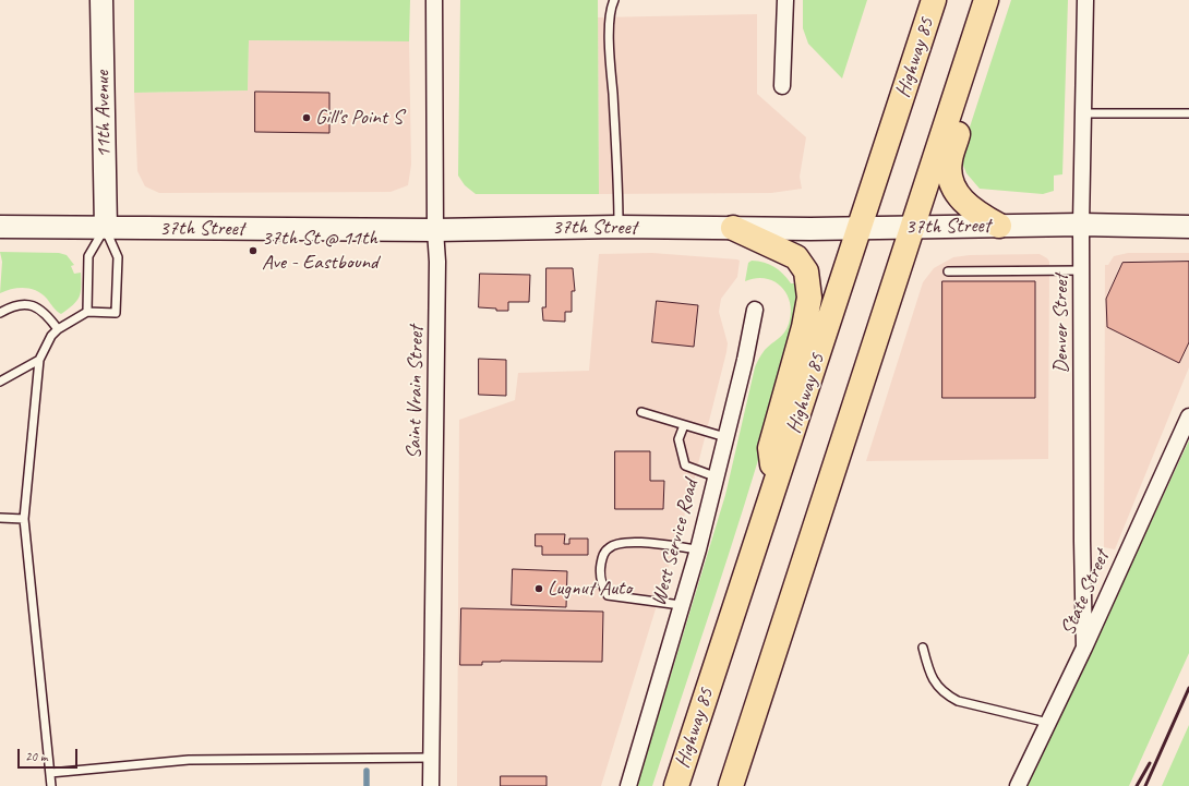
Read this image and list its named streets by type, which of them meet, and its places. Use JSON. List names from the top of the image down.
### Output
{
  "streets": {
    "highway": ["Highway 85"],
    "main road": ["11th Avenue", "37th Street"],
    "street": [
      "Denver Street",
      "Saint Vrain Street",
      "West Service Road",
      "State Street"
    ]
  },
  "crossings": [
    ["Highway 85", "37th Street"],
    ["11th Avenue", "37th Street"],
    ["37th Street", "Denver Street"],
    ["37th Street", "Saint Vrain Street"],
    ["Denver Street", "State Street"]
  ],
  "places": ["Gill's Point S", "37th St @ 11th Ave - Eastbound", "Lugnut Auto"],
  "scale_bar": "20 m"
}
